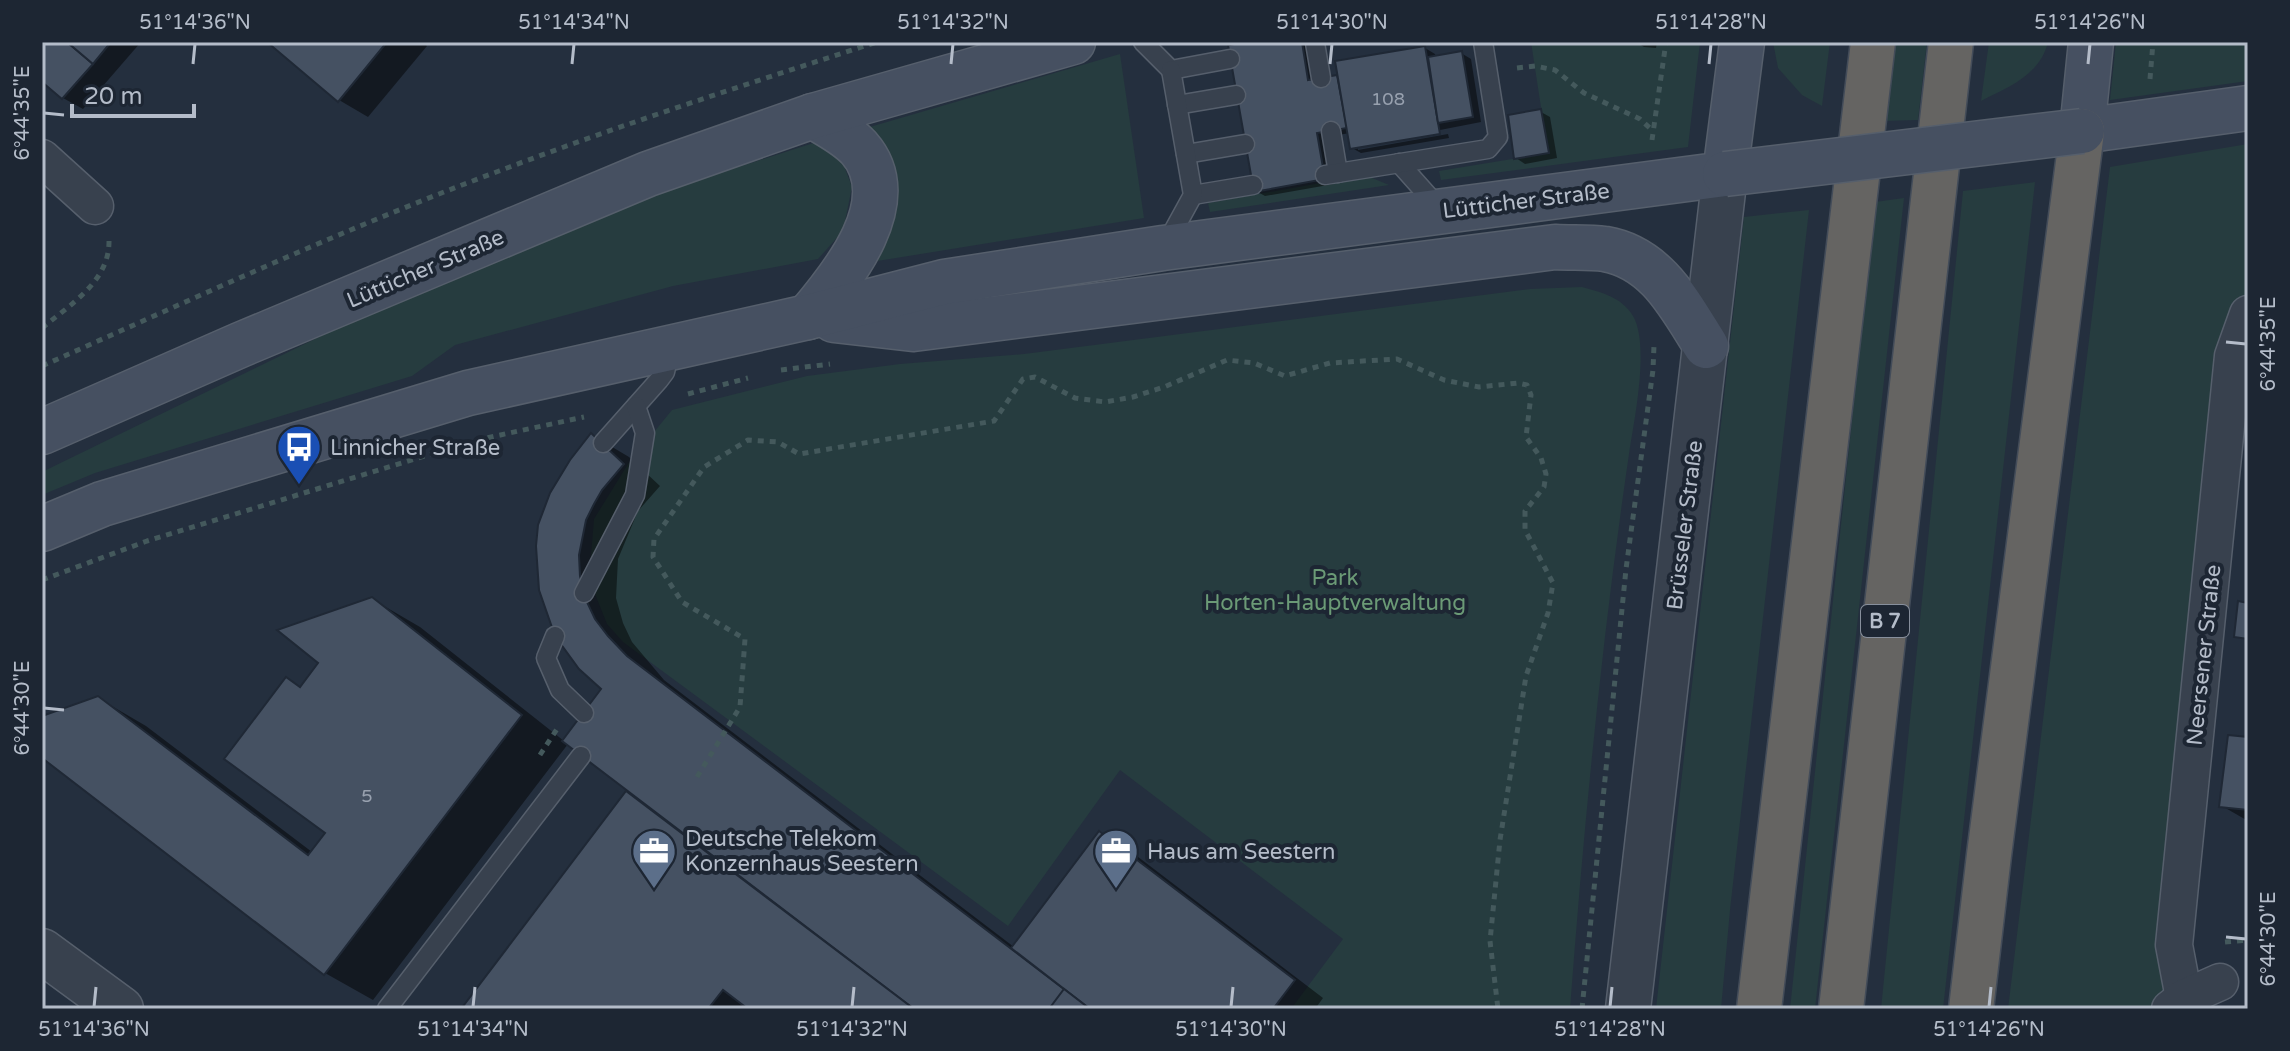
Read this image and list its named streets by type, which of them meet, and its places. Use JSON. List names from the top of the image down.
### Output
{
  "streets": {
    "highway": ["B 7"],
    "main road": ["Lütticher Straße", "Brüsseler Straße"],
    "street": ["Neersener Straße"]
  },
  "crossings": [
    ["Lütticher Straße", "Brüsseler Straße"]
  ],
  "parks": ["Park Horten-Hauptverwaltung"],
  "places": {
    "bus stop": ["Linnicher Straße"],
    "office": ["Deutsche Telekom Konzernhaus Seestern", "Haus am Seestern"]
  },
  "house_numbers": ["108", "5"],
  "scale_bar": "20 m",
  "coordinates": [
    "51°14'36\"N",
    "51°14'34\"N",
    "51°14'32\"N",
    "51°14'30\"N",
    "51°14'28\"N",
    "51°14'26\"N",
    "6°44'35\"E",
    "6°44'30\"E"
  ]
}
